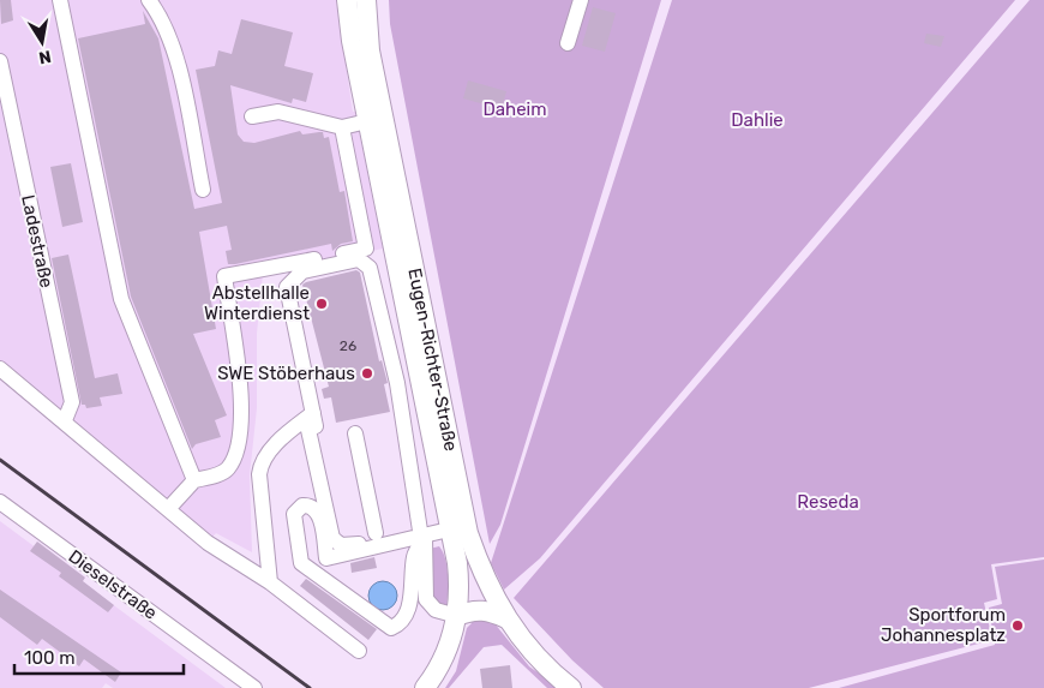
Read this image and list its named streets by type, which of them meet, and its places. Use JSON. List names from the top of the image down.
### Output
{
  "streets": {
    "main road": ["Eugen-Richter-Straße"],
    "street": ["Ladestraße", "Dieselstraße"]
  },
  "parks": ["Daheim", "Dahlie", "Reseda"],
  "places": ["Abstellhalle Winterdienst", "SWE Stöberhaus", "Sportforum Johannesplatz"],
  "house_numbers": ["26"],
  "scale_bar": "100 m",
  "north": "bottom"
}
